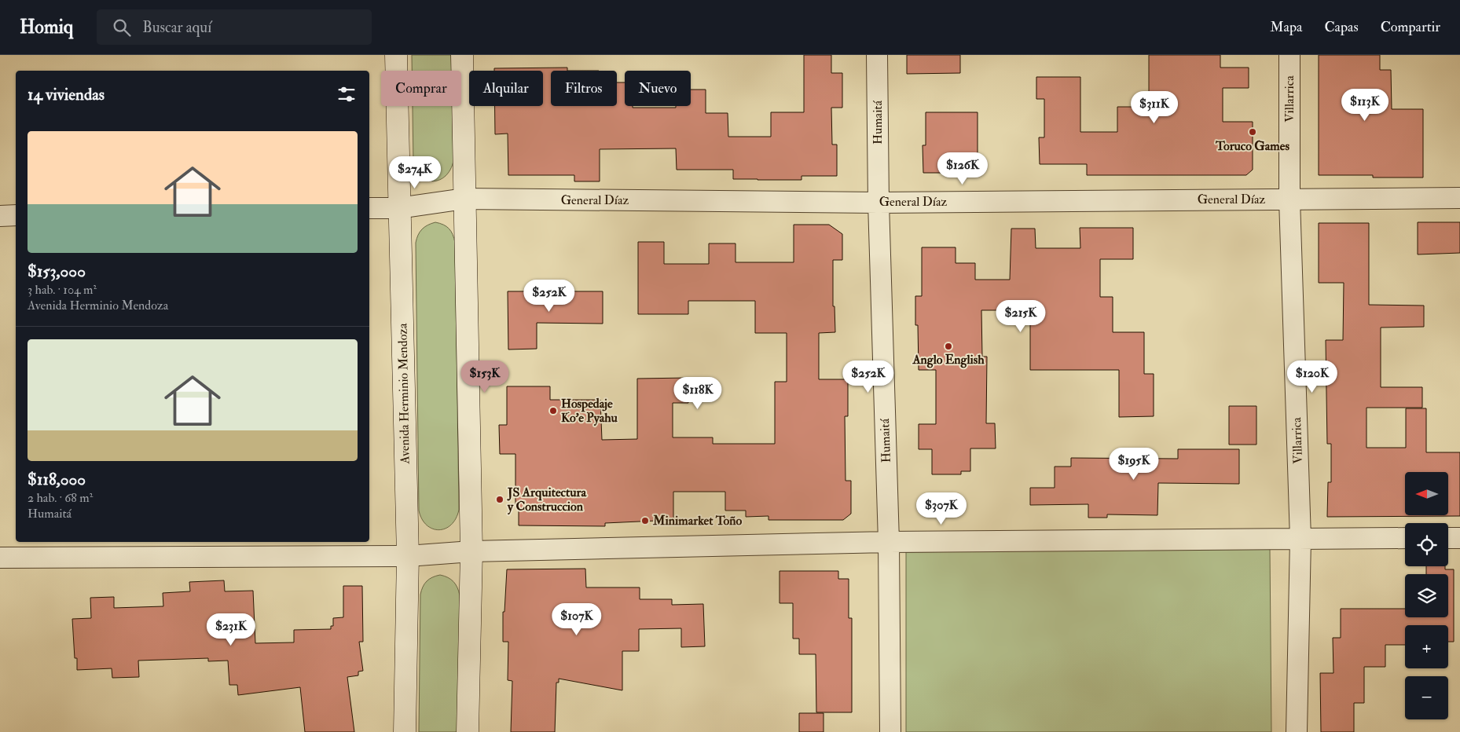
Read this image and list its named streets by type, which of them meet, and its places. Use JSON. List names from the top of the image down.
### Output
{
  "streets": {
    "street": [
      "Villarrica",
      "Humaitá",
      "General Díaz",
      "Avenida Herminio Mendoza"
    ]
  },
  "crossings": [
    ["Villarrica", "General Díaz"],
    ["Humaitá", "General Díaz"],
    ["General Díaz", "Avenida Herminio Mendoza"]
  ],
  "places": [
    "Toruco Games",
    "Anglo English",
    "Hospedaje Ko'e Pyahu",
    "JS Arquitectura y Construccion",
    "Minimarket Toño"
  ],
  "north": "left",
  "page": {
    "header": "Homiq",
    "search": "Buscar aquí",
    "nav": ["Mapa", "Capas", "Compartir"],
    "chip": [
      "Comprar",
      "Alquilar",
      "Filtros",
      "Nuevo"
    ],
    "heading": "14 viviendas",
    "price": [
      "$113K",
      "$311K",
      "$126K",
      "$274K",
      "$252K",
      "$215K",
      "$153K",
      "$252K",
      "$120K",
      "$118K",
      "$195K",
      "$307K",
      "$107K",
      "$231K"
    ],
    "list": [
      {
        "name": "$153,000",
        "note": "3 hab. · 104 m² · Avenida Herminio Mendoza"
      },
      {
        "name": "$118,000",
        "note": "2 hab. · 68 m² · Humaitá"
      }
    ],
    "map_buttons": ["+", "−"]
  }
}
